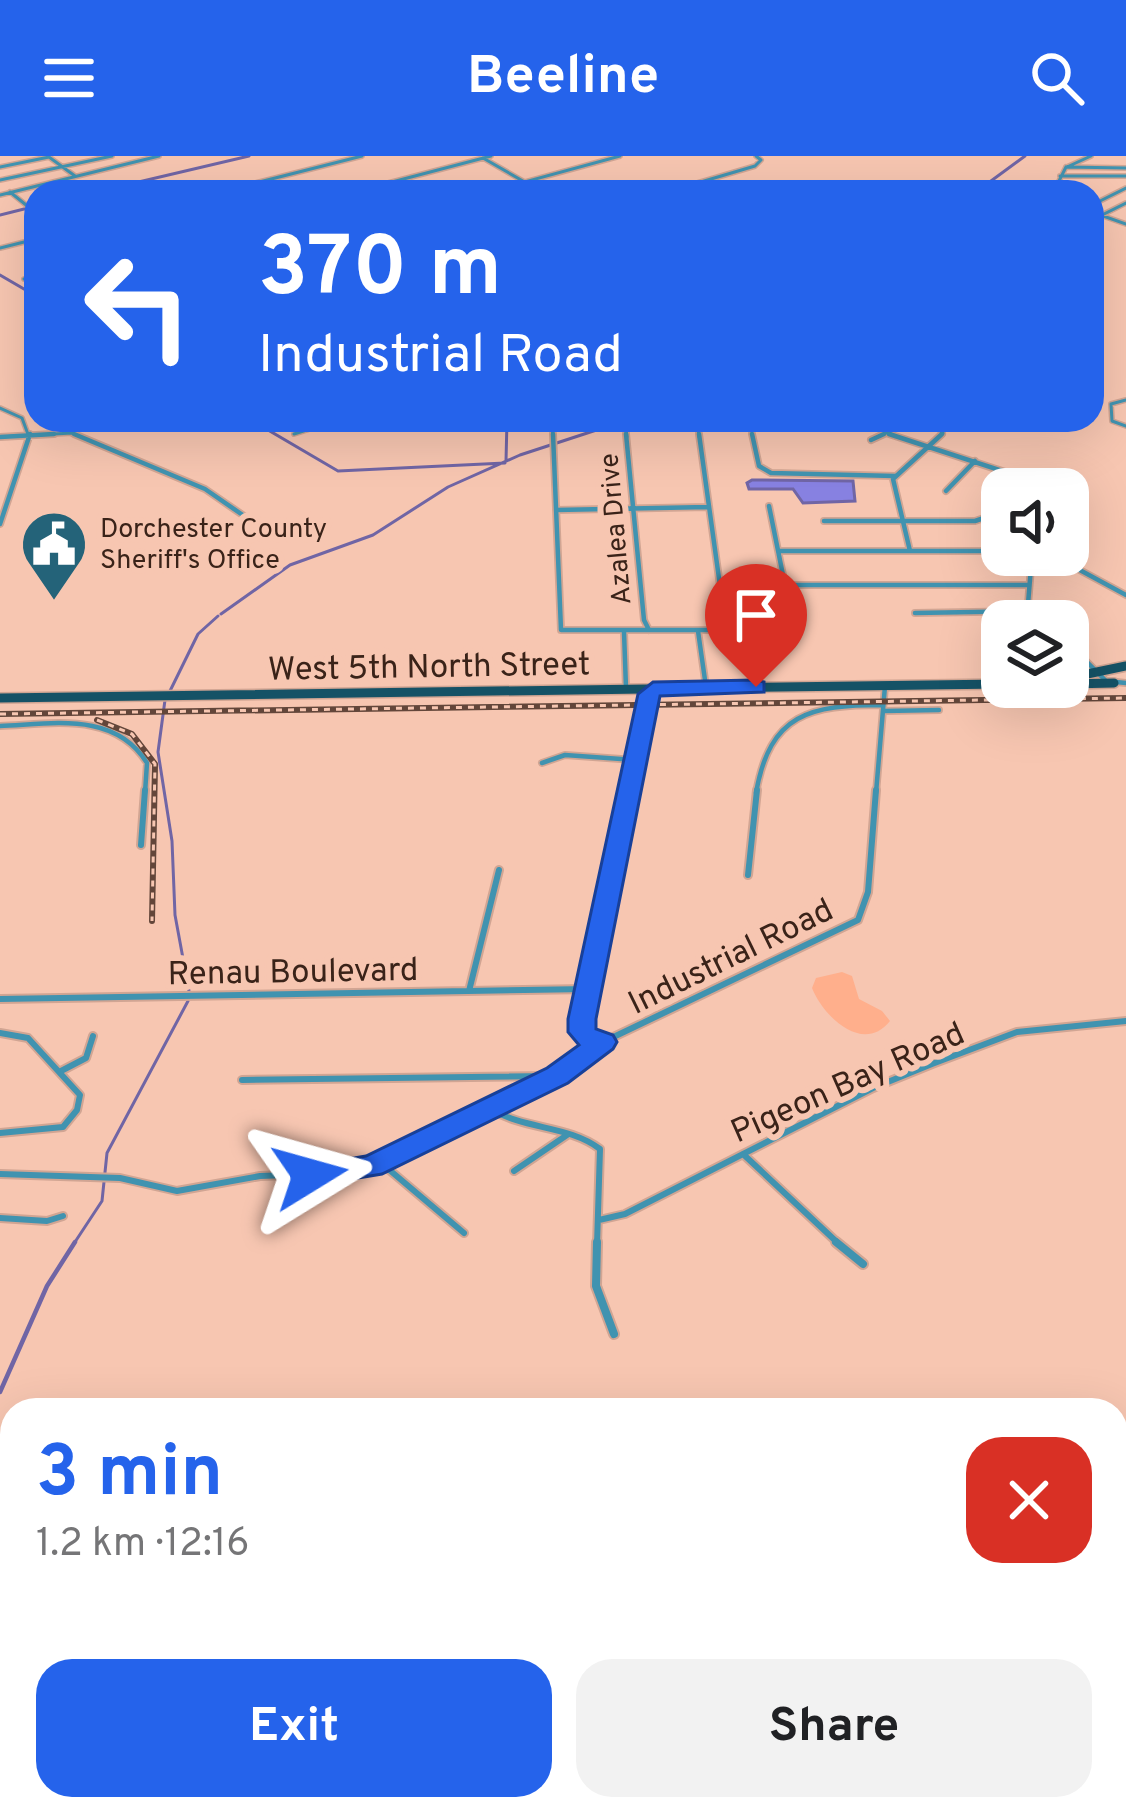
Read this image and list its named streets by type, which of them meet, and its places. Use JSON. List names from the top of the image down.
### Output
{
  "streets": {
    "main road": ["West 5th North Street"],
    "street": [
      "Azalea Drive",
      "Industrial Road",
      "Renau Boulevard",
      "Pigeon Bay Road"
    ]
  },
  "crossings": [
    ["West 5th North Street", "Industrial Road"],
    ["Industrial Road", "Renau Boulevard"]
  ],
  "places": {
    "public building": ["Dorchester County Sheriff's Office"]
  },
  "page": {
    "header": "Beeline",
    "turn": ["370 m", "Industrial Road"],
    "heading": ["3 min", "1.2 km · 12:16"],
    "buttons": ["Exit", "Share"]
  }
}
